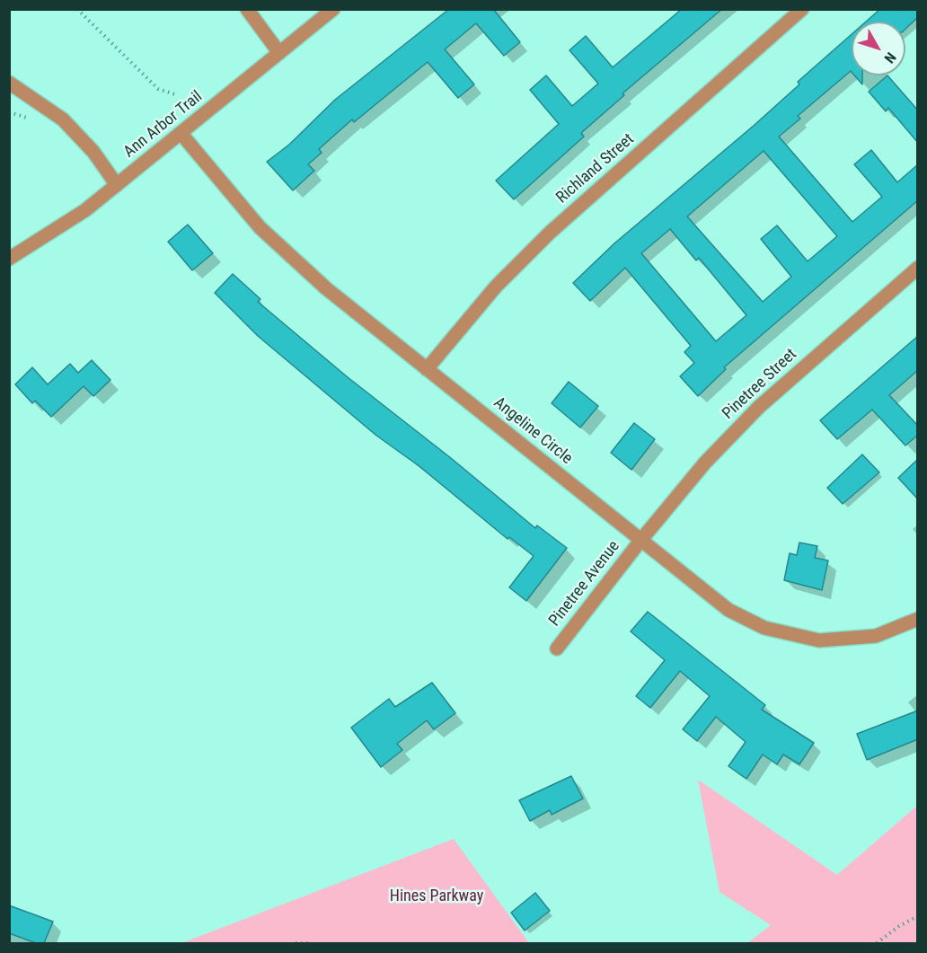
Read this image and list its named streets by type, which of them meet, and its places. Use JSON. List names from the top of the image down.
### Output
{
  "streets": {
    "street": [
      "Ann Arbor Trail",
      "Richland Street",
      "Pinetree Street",
      "Angeline Circle",
      "Pinetree Avenue"
    ]
  },
  "crossings": [
    ["Ann Arbor Trail", "Angeline Circle"],
    ["Richland Street", "Angeline Circle"],
    ["Pinetree Street", "Angeline Circle"],
    ["Pinetree Street", "Pinetree Avenue"],
    ["Angeline Circle", "Pinetree Avenue"]
  ],
  "parks": ["Hines Parkway"],
  "north": "bottom right"
}
